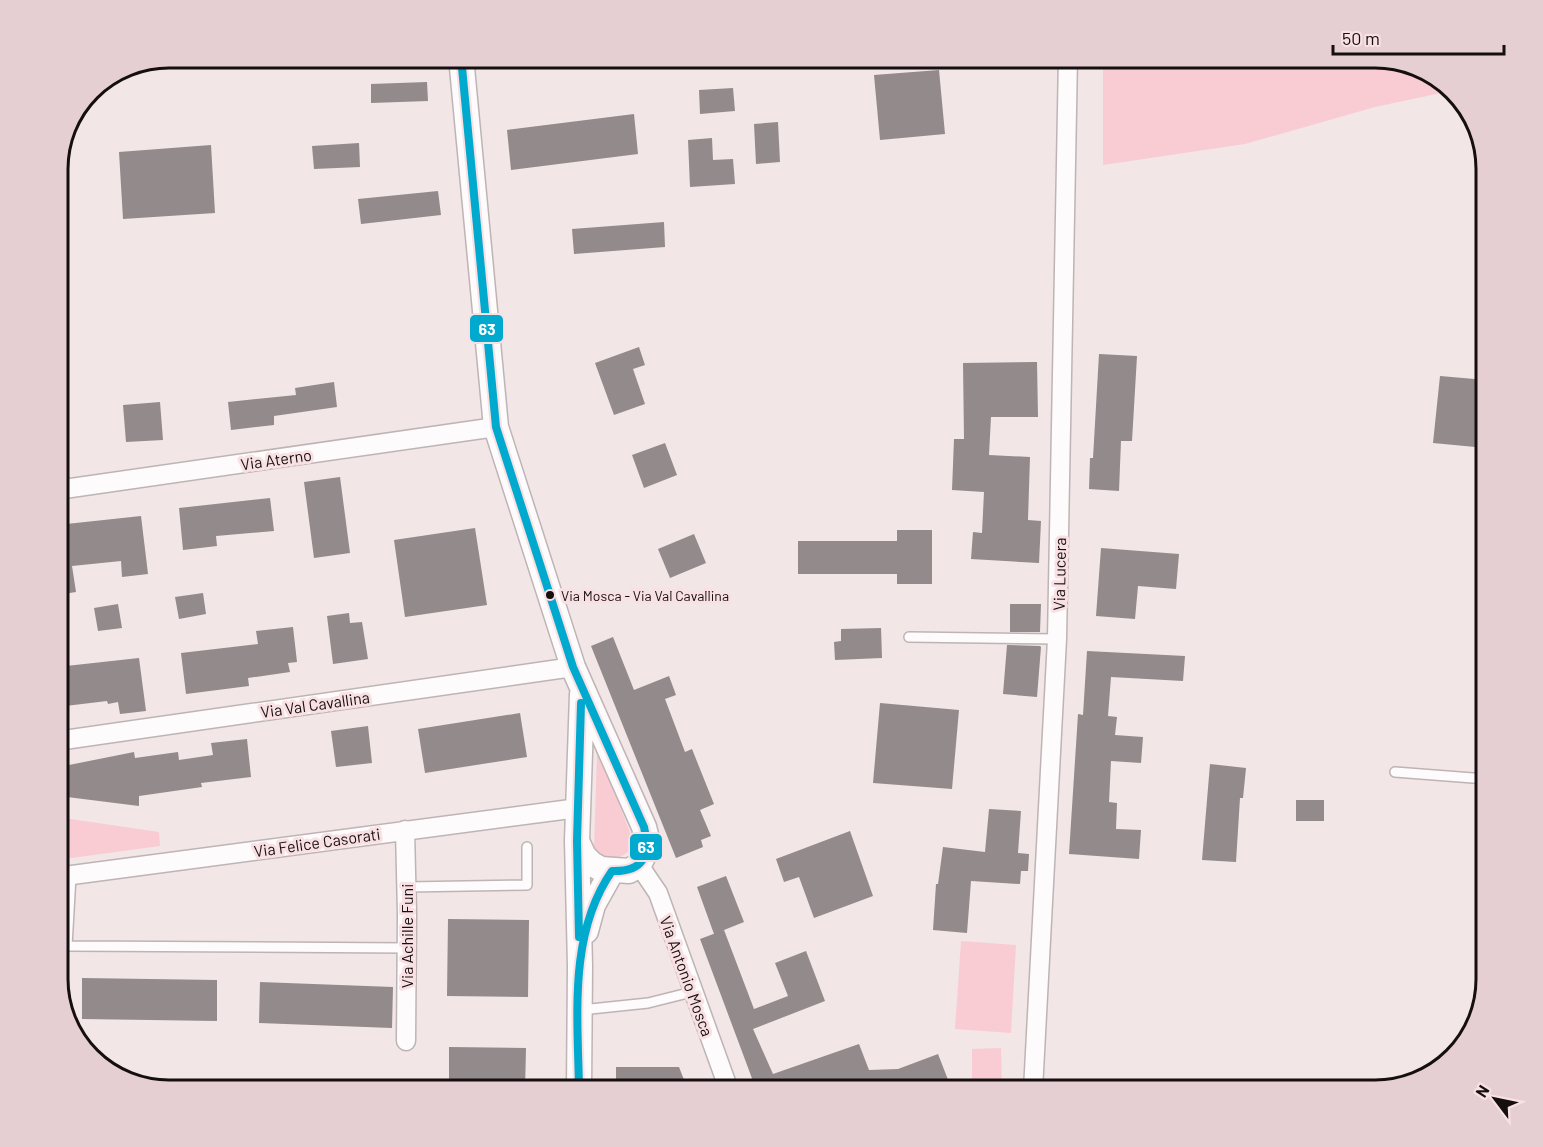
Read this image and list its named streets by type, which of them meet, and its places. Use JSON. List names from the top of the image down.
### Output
{
  "streets": {
    "street": [
      "Via Aterno",
      "Via Lucera",
      "Via Val Cavallina",
      "Via Felice Casorati",
      "Via Achille Funi",
      "Via Antonio Mosca"
    ]
  },
  "crossings": [
    ["Via Felice Casorati", "Via Achille Funi"]
  ],
  "places": ["Via Mosca - Via Val Cavallina"],
  "lines": ["transit line 63"],
  "scale_bar": "50 m",
  "north": "top left"
}
